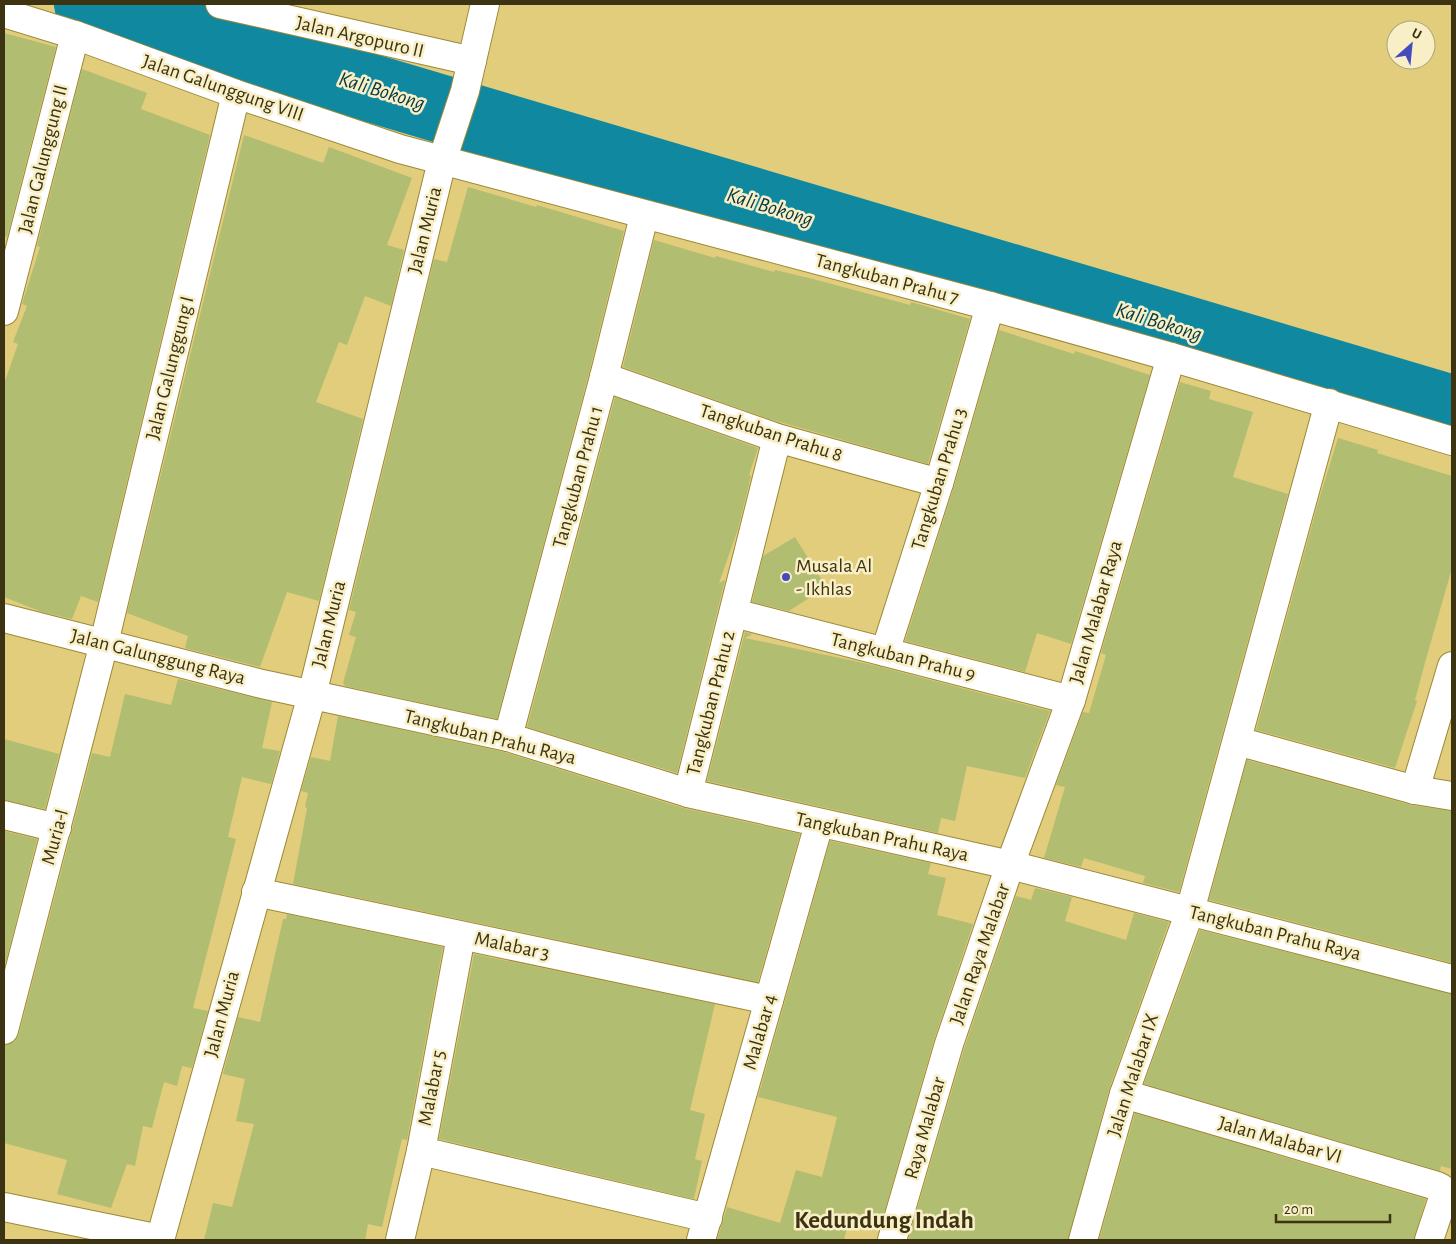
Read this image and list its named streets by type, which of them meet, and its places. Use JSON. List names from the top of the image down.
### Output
{
  "streets": {
    "street": [
      "Jalan Argopuro II",
      "Jalan Galunggung VIII",
      "Jalan Galunggung II",
      "Jalan Muria",
      "Tangkuban Prahu 7",
      "Jalan Galunggung I",
      "Tangkuban Prahu 8",
      "Tangkuban Prahu 1",
      "Tangkuban Prahu 3",
      "Jalan Malabar Raya",
      "Jalan Galunggung Raya",
      "Tangkuban Prahu 9",
      "Tangkuban Prahu 2",
      "Tangkuban Prahu Raya",
      "Muria-I",
      "Malabar 3",
      "Jalan Raya Malabar",
      "Malabar 4",
      "Jalan Malabar IX",
      "Malabar 5",
      "Raya Malabar",
      "Jalan Malabar VI"
    ]
  },
  "crossings": [
    ["Jalan Argopuro II", "Jalan Muria"],
    ["Jalan Galunggung VIII", "Jalan Galunggung II"],
    ["Jalan Galunggung VIII", "Jalan Muria"],
    ["Jalan Galunggung VIII", "Tangkuban Prahu 7"],
    ["Jalan Galunggung VIII", "Jalan Galunggung I"],
    ["Jalan Muria", "Tangkuban Prahu 7"],
    ["Jalan Muria", "Jalan Galunggung Raya"],
    ["Jalan Muria", "Tangkuban Prahu Raya"],
    ["Jalan Muria", "Malabar 3"],
    ["Tangkuban Prahu 7", "Tangkuban Prahu 1"],
    ["Tangkuban Prahu 7", "Tangkuban Prahu 3"],
    ["Tangkuban Prahu 7", "Jalan Malabar Raya"],
    ["Tangkuban Prahu 7", "Jalan Malabar IX"],
    ["Jalan Galunggung I", "Jalan Galunggung Raya"],
    ["Jalan Galunggung I", "Muria-I"],
    ["Tangkuban Prahu 8", "Tangkuban Prahu 1"],
    ["Tangkuban Prahu 8", "Tangkuban Prahu 3"],
    ["Tangkuban Prahu 8", "Tangkuban Prahu 2"],
    ["Tangkuban Prahu 1", "Tangkuban Prahu Raya"],
    ["Tangkuban Prahu 3", "Tangkuban Prahu 9"],
    ["Jalan Malabar Raya", "Tangkuban Prahu 9"],
    ["Jalan Malabar Raya", "Tangkuban Prahu Raya"],
    ["Jalan Malabar Raya", "Jalan Raya Malabar"],
    ["Jalan Galunggung Raya", "Tangkuban Prahu Raya"],
    ["Jalan Galunggung Raya", "Muria-I"],
    ["Tangkuban Prahu 9", "Tangkuban Prahu 2"],
    ["Tangkuban Prahu 2", "Tangkuban Prahu Raya"],
    ["Tangkuban Prahu Raya", "Jalan Raya Malabar"],
    ["Tangkuban Prahu Raya", "Malabar 4"],
    ["Tangkuban Prahu Raya", "Jalan Malabar IX"],
    ["Malabar 3", "Malabar 4"],
    ["Malabar 3", "Malabar 5"],
    ["Jalan Raya Malabar", "Raya Malabar"],
    ["Jalan Malabar IX", "Jalan Malabar VI"]
  ],
  "districts": ["Kedundung Indah"],
  "water": ["Kali Bokong"],
  "places": ["Musala Al - Ikhlas"],
  "scale_bar": "20 m",
  "north": "top right"
}
